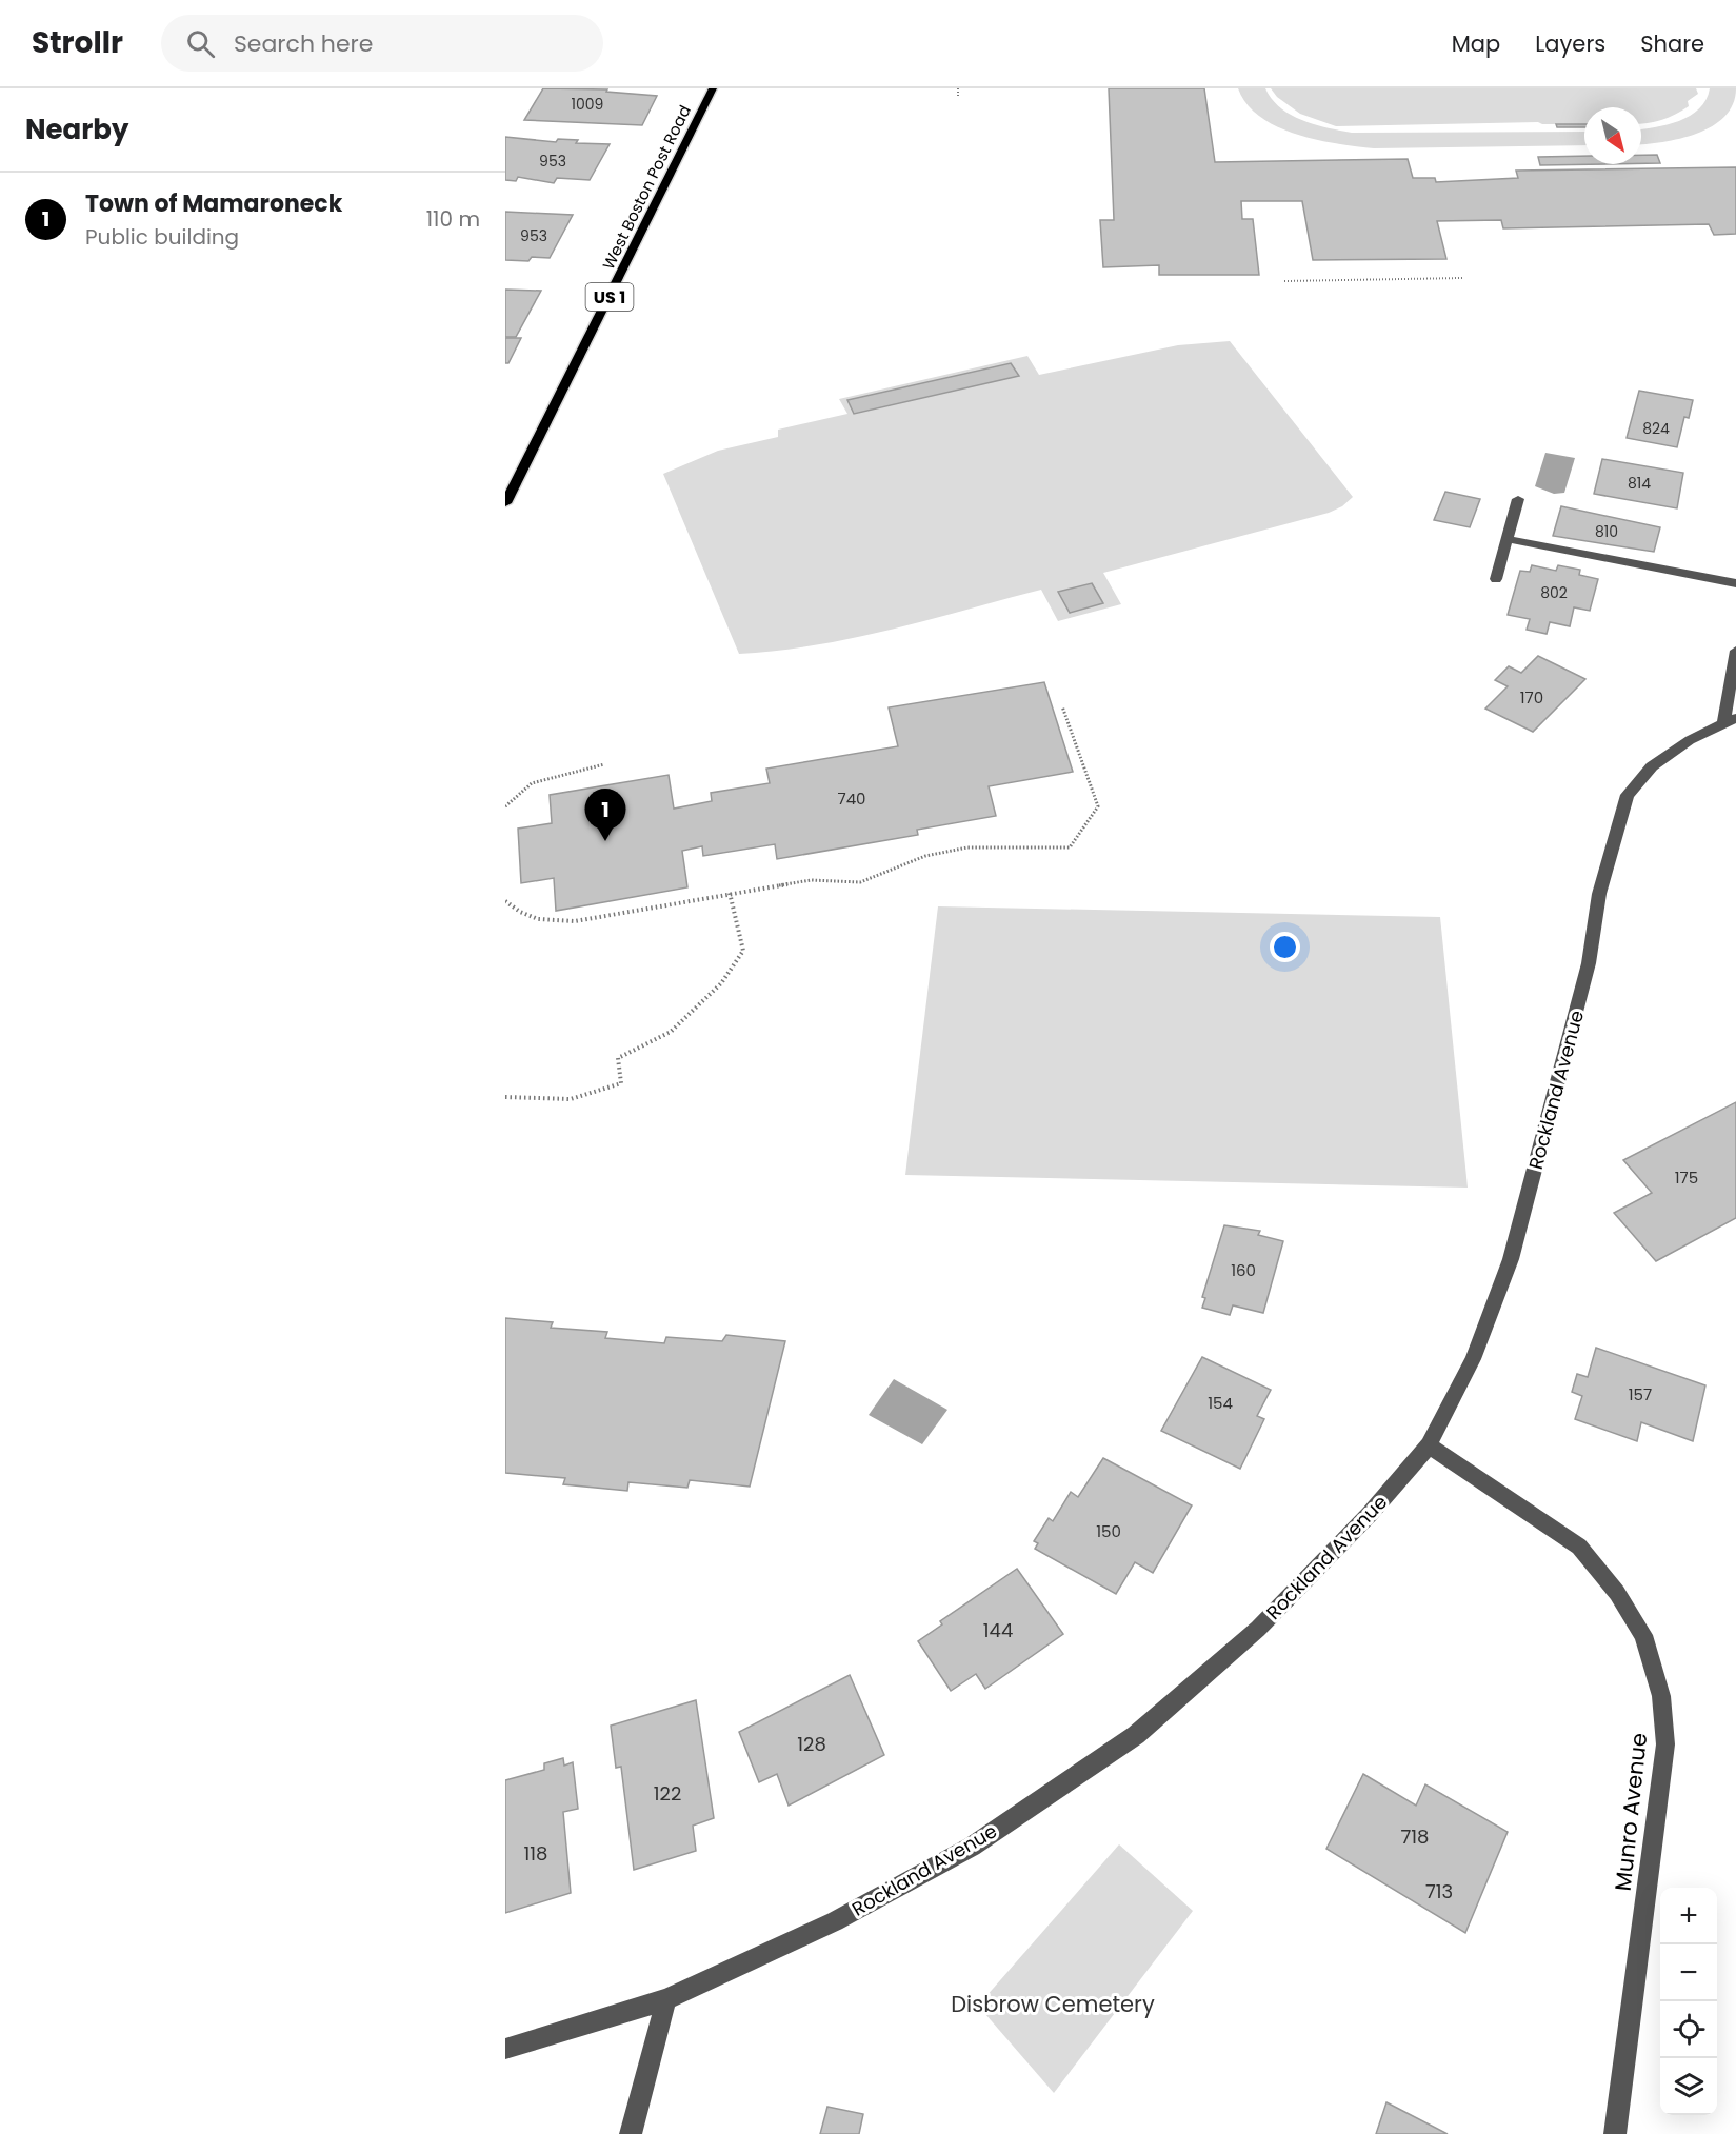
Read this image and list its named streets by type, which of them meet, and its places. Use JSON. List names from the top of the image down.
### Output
{
  "streets": {
    "main road": ["West Boston Post Road", "US 1"],
    "street": ["Rockland Avenue", "Munro Avenue"]
  },
  "crossings": [
    ["Rockland Avenue", "Munro Avenue"]
  ],
  "parks": ["Disbrow Cemetery"],
  "house_numbers": [
    "1009",
    "953",
    "953",
    "824",
    "814",
    "810",
    "802",
    "170",
    "740",
    "175",
    "160",
    "157",
    "154",
    "150",
    "144",
    "128",
    "122",
    "718",
    "118",
    "713"
  ],
  "north": "bottom right",
  "page": {
    "header": "Strollr",
    "search": "Search here",
    "nav": ["Map", "Layers", "Share"],
    "heading": "Nearby",
    "list": [
      {
        "mark": "1",
        "name": "Town of Mamaroneck",
        "note": "Public building",
        "value": "110 m"
      }
    ],
    "pins": "1",
    "map_buttons": ["+", "−"]
  }
}
